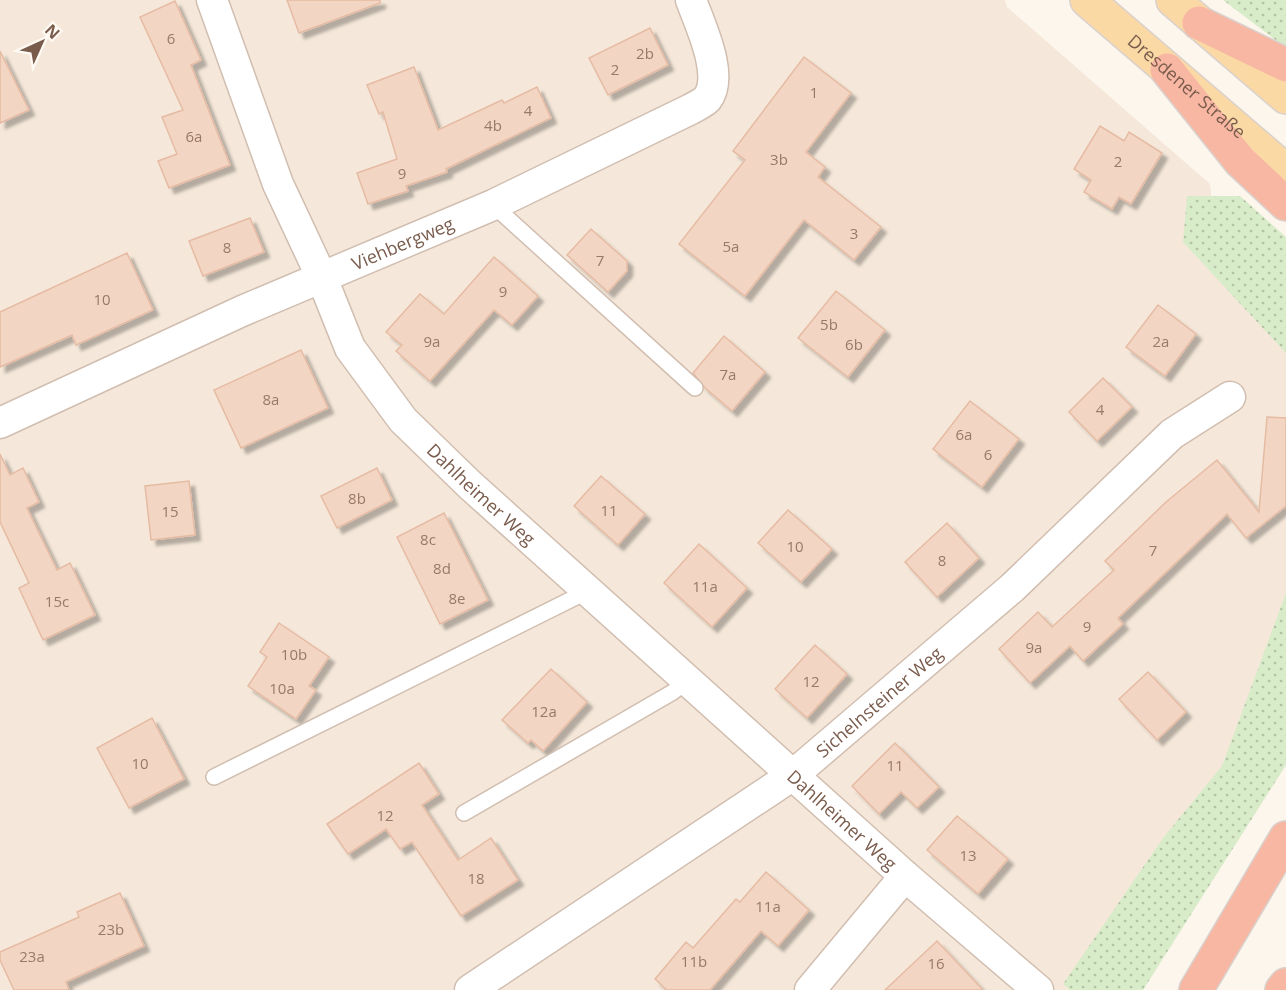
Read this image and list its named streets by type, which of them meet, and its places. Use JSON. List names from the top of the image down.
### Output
{
  "streets": {
    "main road": ["Dresdener Straße"],
    "street": ["Viehbergweg", "Dahlheimer Weg", "Sichelnsteiner Weg"]
  },
  "crossings": [
    ["Viehbergweg", "Dahlheimer Weg"],
    ["Dahlheimer Weg", "Sichelnsteiner Weg"]
  ],
  "house_numbers": [
    "6",
    "2b",
    "2",
    "1",
    "4",
    "4b",
    "6a",
    "3b",
    "2",
    "9",
    "3",
    "5a",
    "8",
    "7",
    "9",
    "10",
    "5b",
    "9a",
    "2a",
    "6b",
    "7a",
    "8a",
    "4",
    "6a",
    "6",
    "8b",
    "11",
    "15",
    "8c",
    "10",
    "7",
    "8",
    "8d",
    "11a",
    "8e",
    "15c",
    "9",
    "9a",
    "10b",
    "12",
    "10a",
    "12a",
    "10",
    "11",
    "12",
    "13",
    "18",
    "11a",
    "23b",
    "23a",
    "11b",
    "16"
  ],
  "north": "top right"
}
